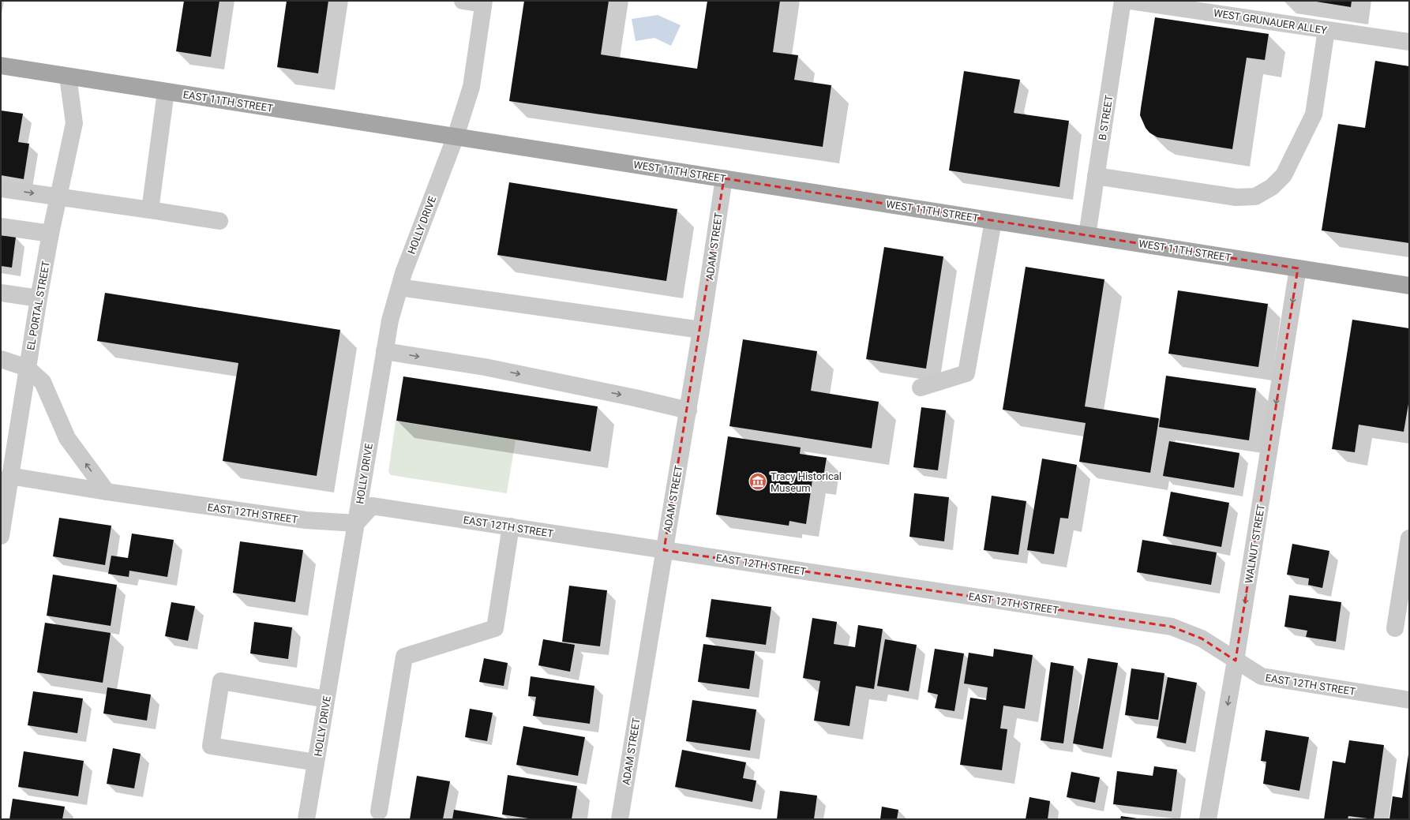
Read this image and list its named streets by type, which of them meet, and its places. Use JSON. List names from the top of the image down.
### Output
{
  "streets": {
    "main road": ["EAST 11TH STREET", "WEST 11TH STREET"],
    "street": [
      "WEST GRUNAUER ALLEY",
      "B STREET",
      "HOLLY DRIVE",
      "ADAM STREET",
      "EL PORTAL STREET",
      "EAST 12TH STREET",
      "WALNUT STREET"
    ]
  },
  "crossings": [
    ["EAST 11TH STREET", "WEST 11TH STREET"],
    ["EAST 11TH STREET", "HOLLY DRIVE"],
    ["EAST 11TH STREET", "EL PORTAL STREET"],
    ["B STREET", "WEST 11TH STREET"],
    ["WEST 11TH STREET", "HOLLY DRIVE"],
    ["WEST 11TH STREET", "ADAM STREET"],
    ["WEST 11TH STREET", "WALNUT STREET"],
    ["HOLLY DRIVE", "EAST 12TH STREET"],
    ["ADAM STREET", "EAST 12TH STREET"],
    ["EL PORTAL STREET", "EAST 12TH STREET"],
    ["EAST 12TH STREET", "WALNUT STREET"]
  ],
  "one_way": ["WALNUT STREET"],
  "places": {
    "museum": ["Tracy Historical Museum"]
  }
}
